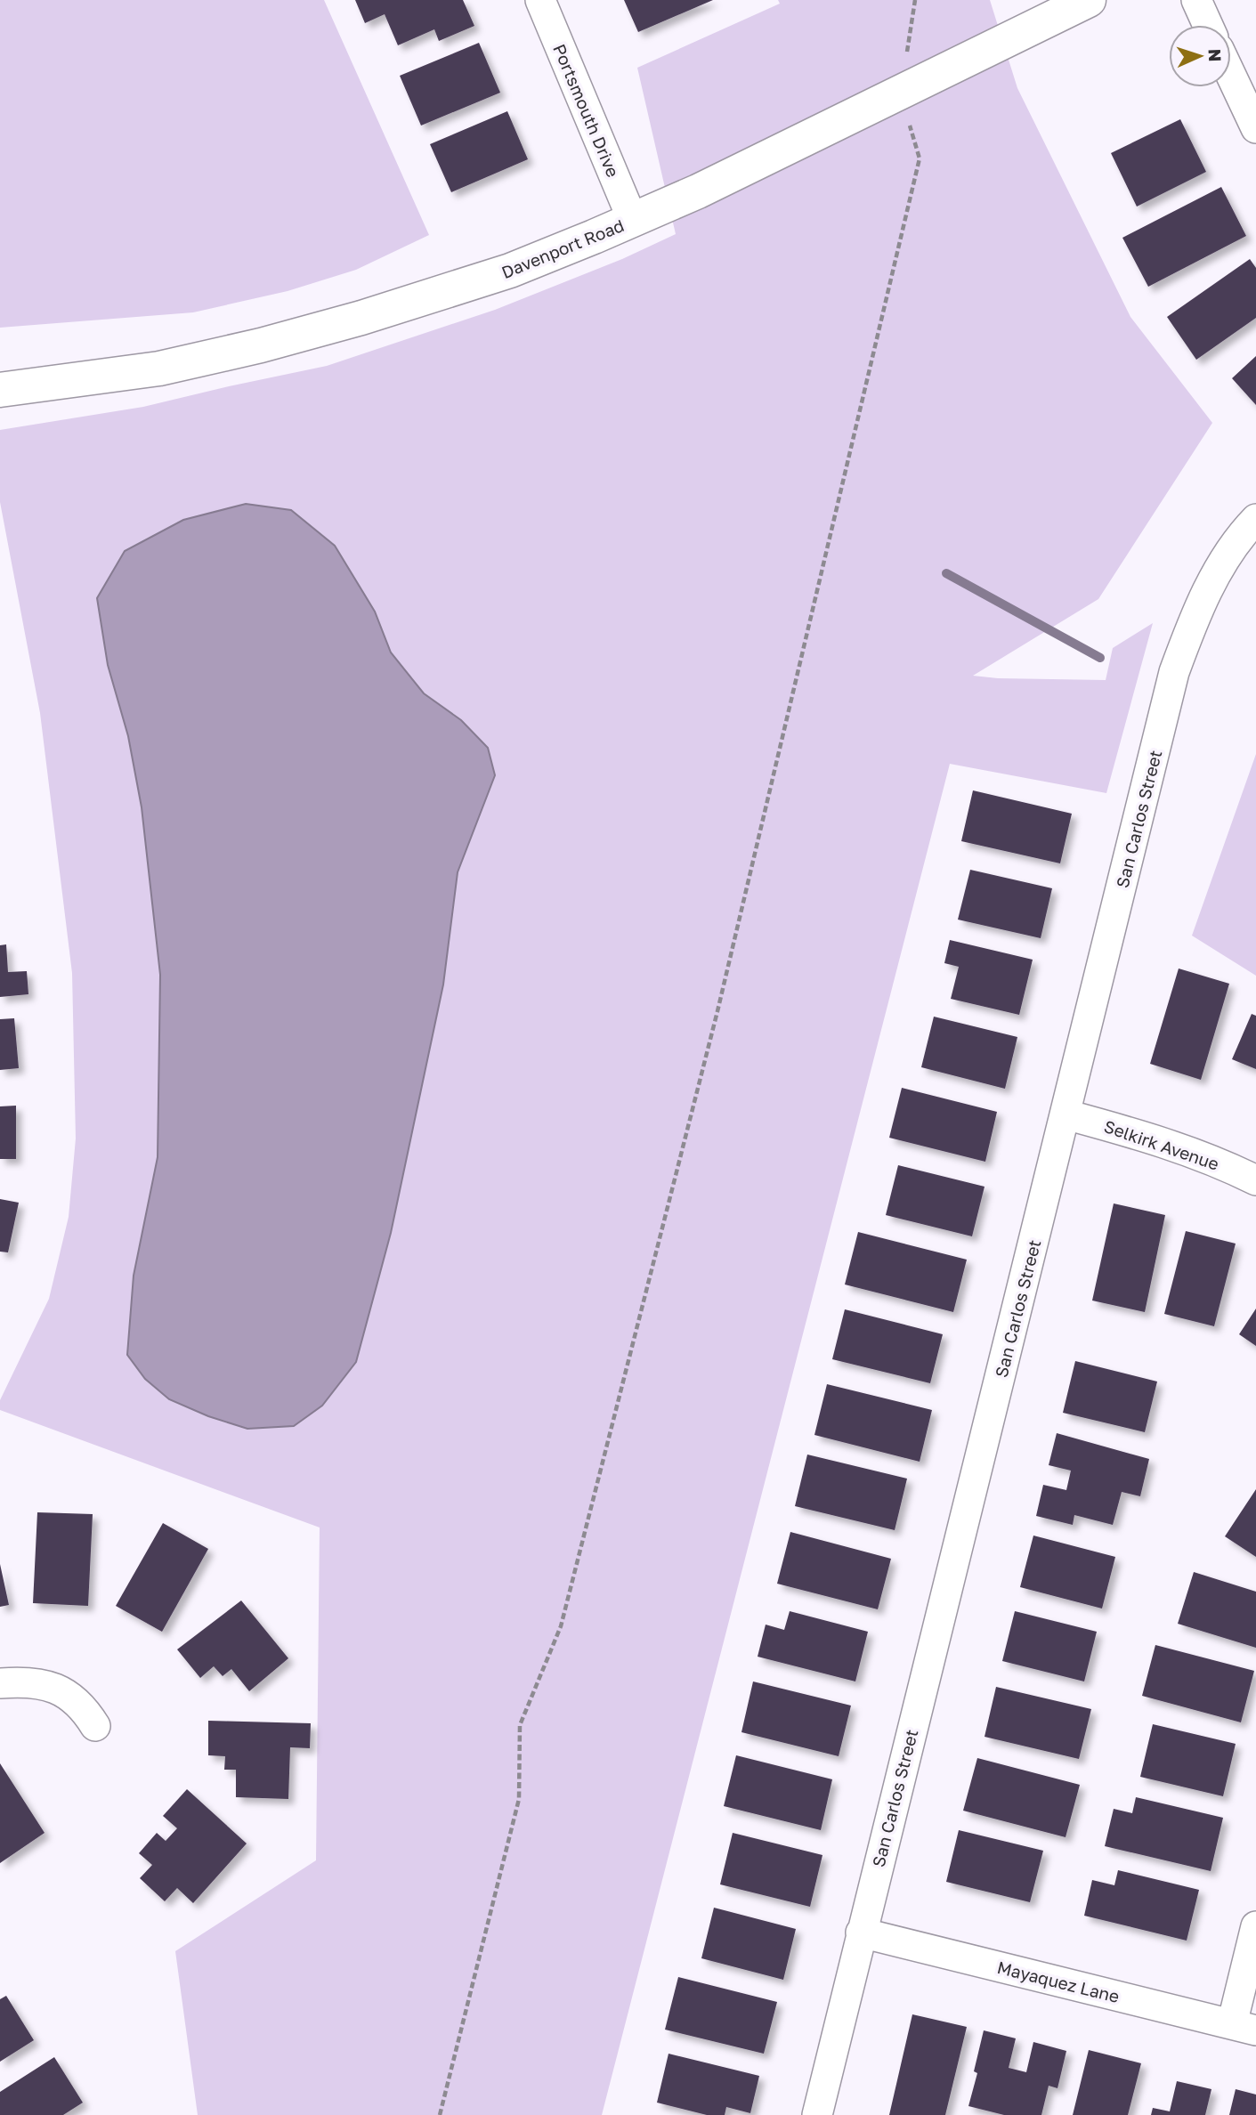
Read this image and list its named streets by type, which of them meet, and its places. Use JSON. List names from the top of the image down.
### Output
{
  "streets": {
    "street": [
      "Portsmouth Drive",
      "Davenport Road",
      "San Carlos Street",
      "Selkirk Avenue",
      "Mayaquez Lane"
    ]
  },
  "crossings": [
    ["Portsmouth Drive", "Davenport Road"],
    ["San Carlos Street", "Selkirk Avenue"],
    ["San Carlos Street", "Mayaquez Lane"]
  ],
  "north": "right"
}
